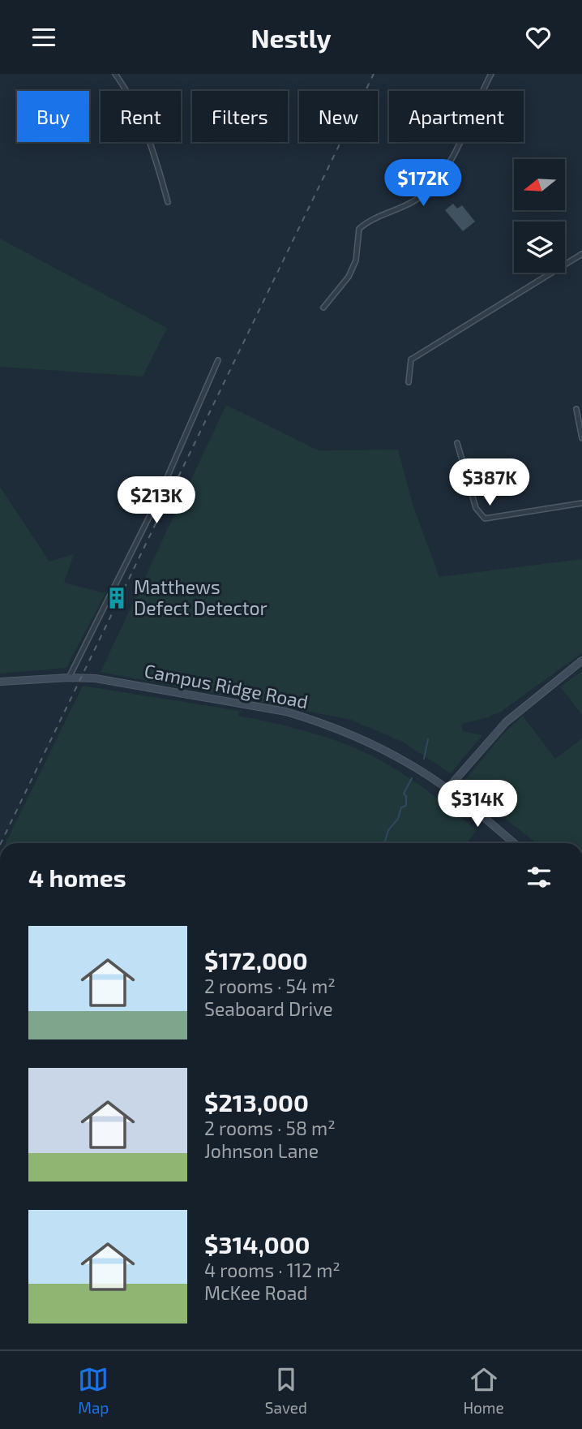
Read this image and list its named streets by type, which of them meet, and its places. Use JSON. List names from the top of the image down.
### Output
{
  "streets": {
    "street": ["Campus Ridge Road"]
  },
  "places": {
    "building": ["Matthews Defect Detector"]
  },
  "north": "left",
  "page": {
    "header": "Nestly",
    "chip": [
      "Buy",
      "Rent",
      "Filters",
      "New",
      "Apartment"
    ],
    "price": [
      "$172K",
      "$387K",
      "$213K",
      "$314K"
    ],
    "heading": "4 homes",
    "list": [
      {
        "name": "$172,000",
        "note": "2 rooms · 54 m² · Seaboard Drive"
      },
      {
        "name": "$213,000",
        "note": "2 rooms · 58 m² · Johnson Lane"
      },
      {
        "name": "$314,000",
        "note": "4 rooms · 112 m² · McKee Road"
      }
    ],
    "tabs": ["Map", "Saved", "Home"]
  }
}
